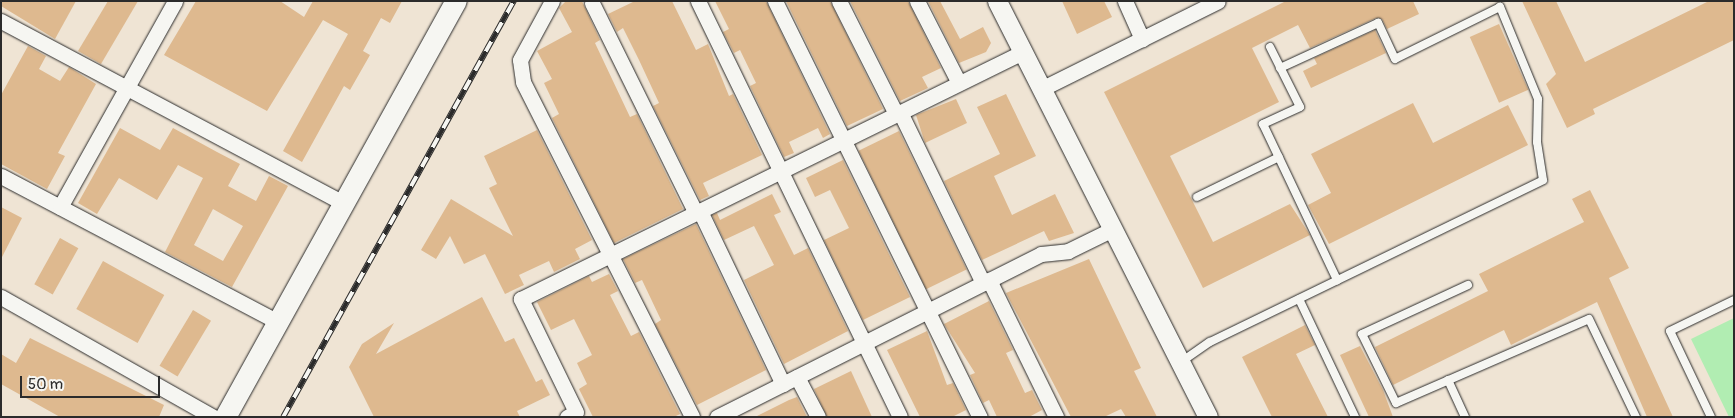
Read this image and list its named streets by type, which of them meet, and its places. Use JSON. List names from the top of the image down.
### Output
{
  "scale_bar": "50 m"
}
